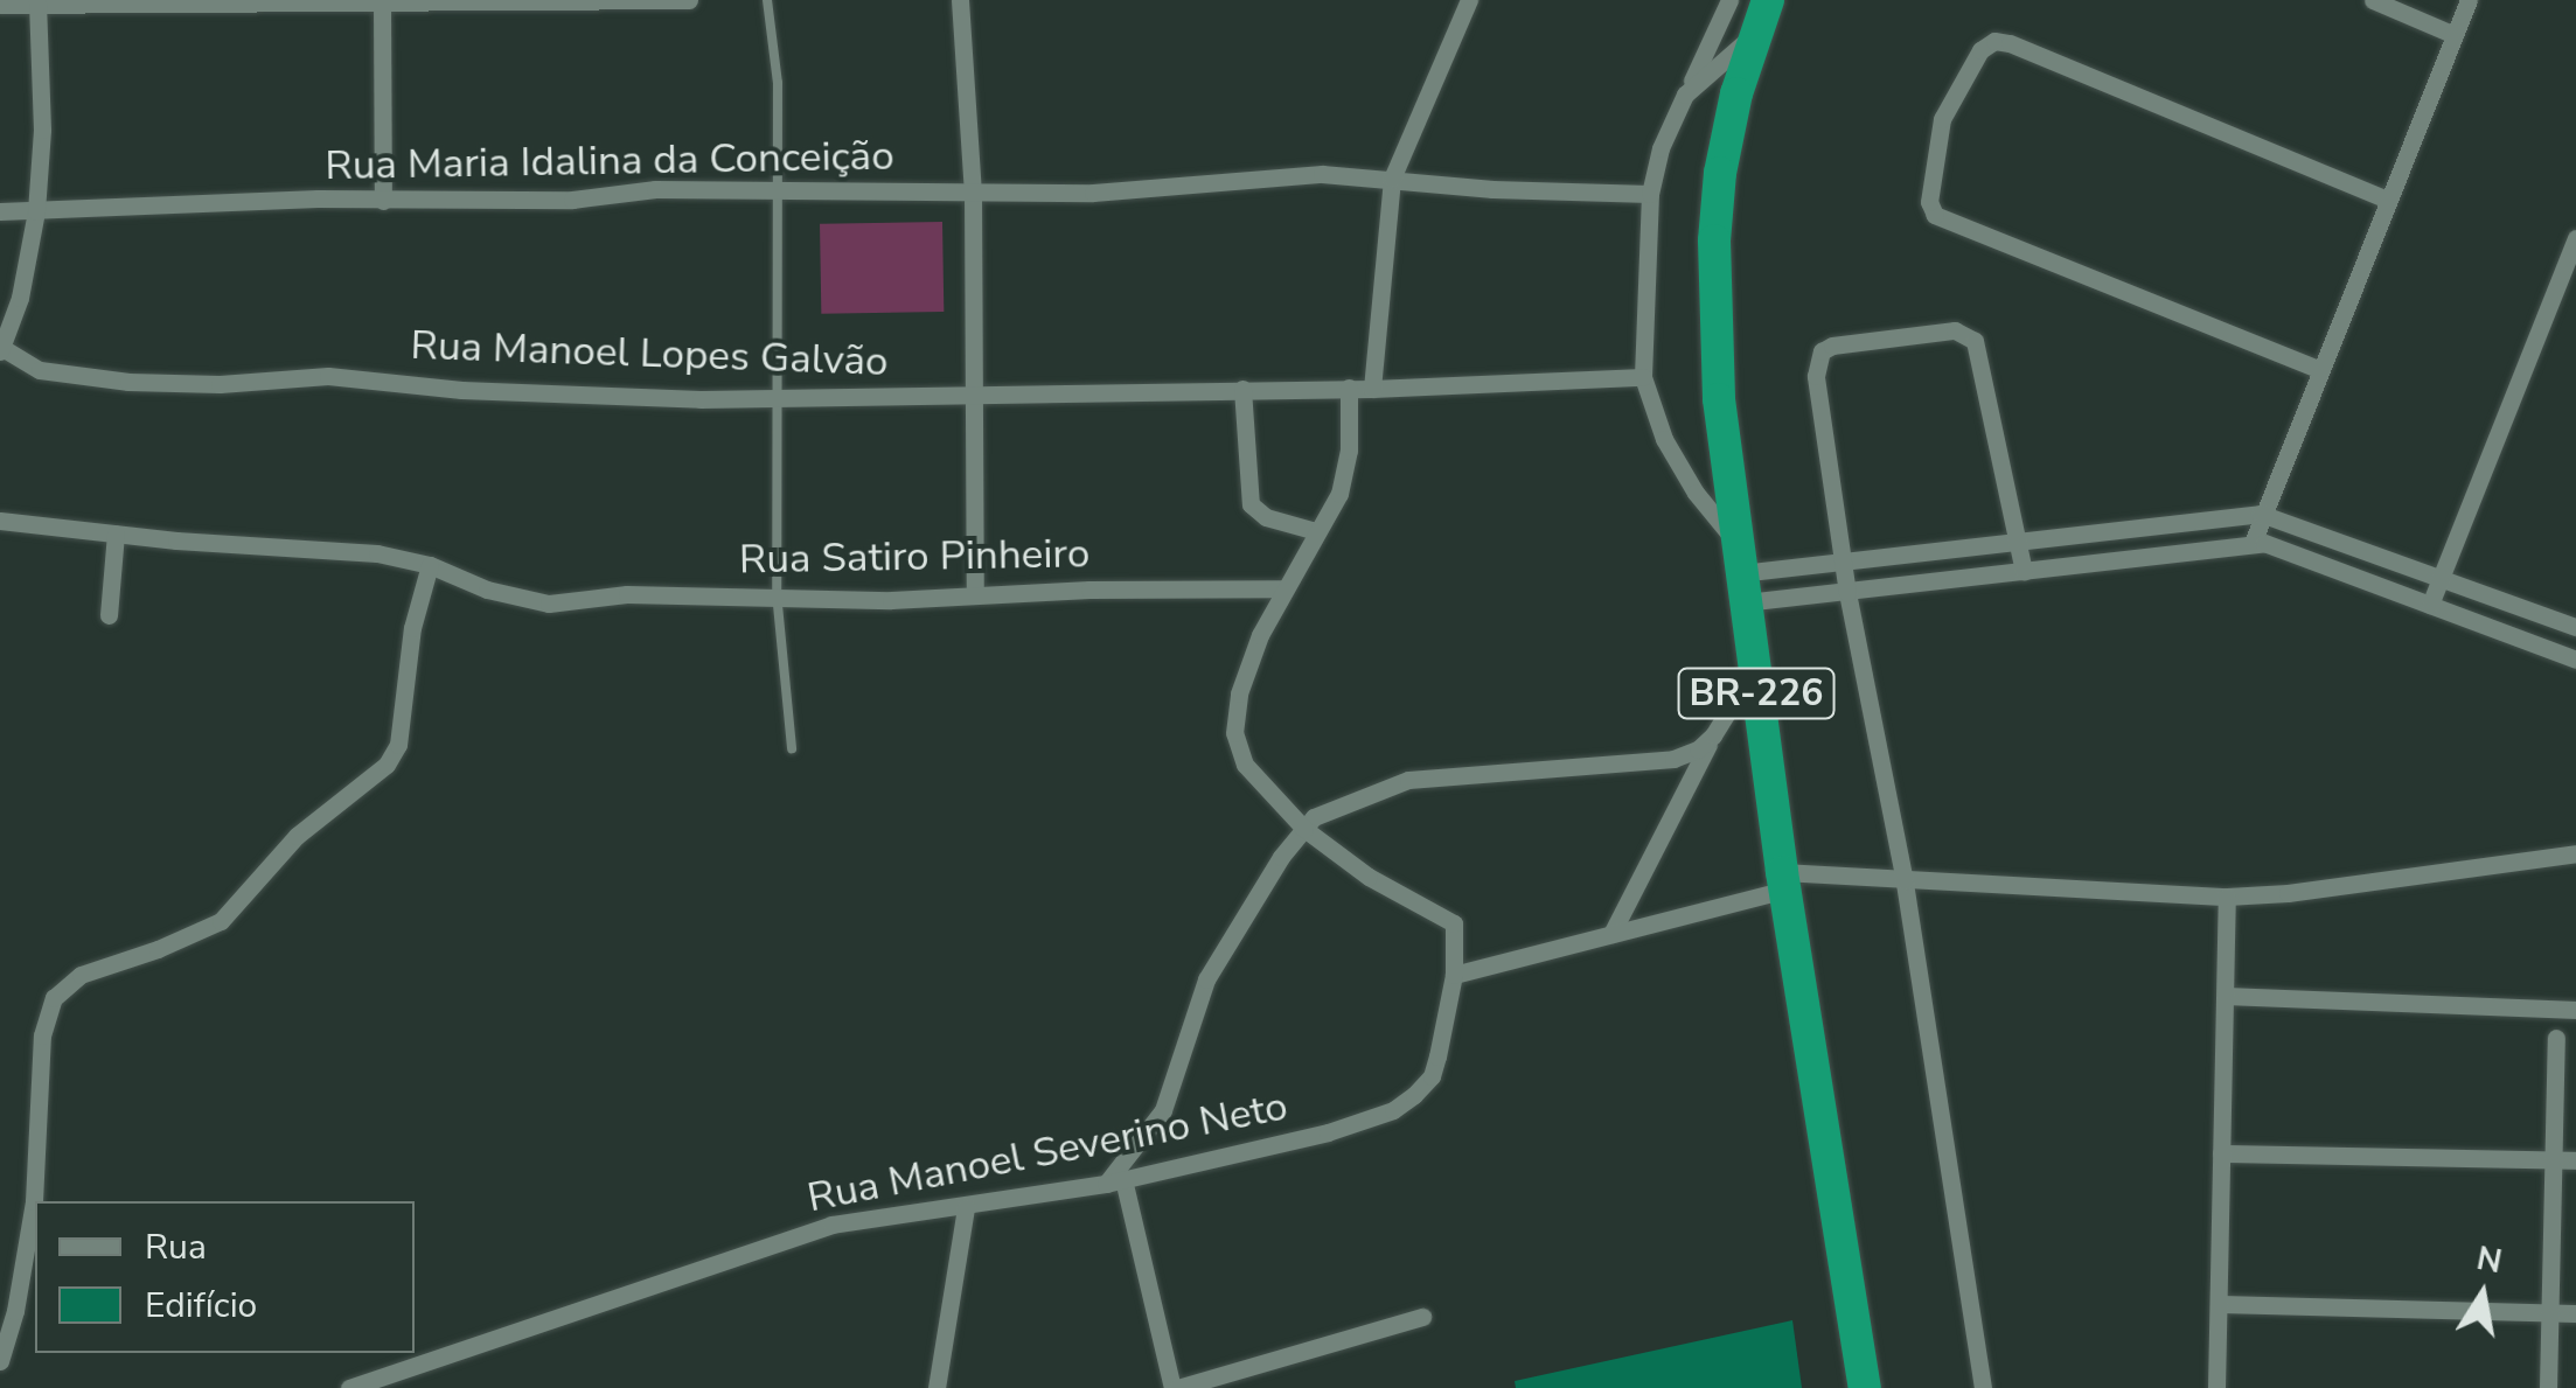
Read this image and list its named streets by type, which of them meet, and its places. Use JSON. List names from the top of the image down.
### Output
{
  "streets": {
    "highway": ["BR-226"],
    "street": [
      "Rua Maria Idalina da Conceição",
      "Rua Manoel Lopes Galvão",
      "Rua Satiro Pinheiro",
      "Rua Manoel Severino Neto"
    ]
  },
  "crossings": [
    ["Rua Manoel Lopes Galvão", "Rua Manoel Severino Neto"],
    ["Rua Satiro Pinheiro", "Rua Manoel Severino Neto"]
  ],
  "legend": ["Rua", "Edifício"],
  "north": "top"
}
